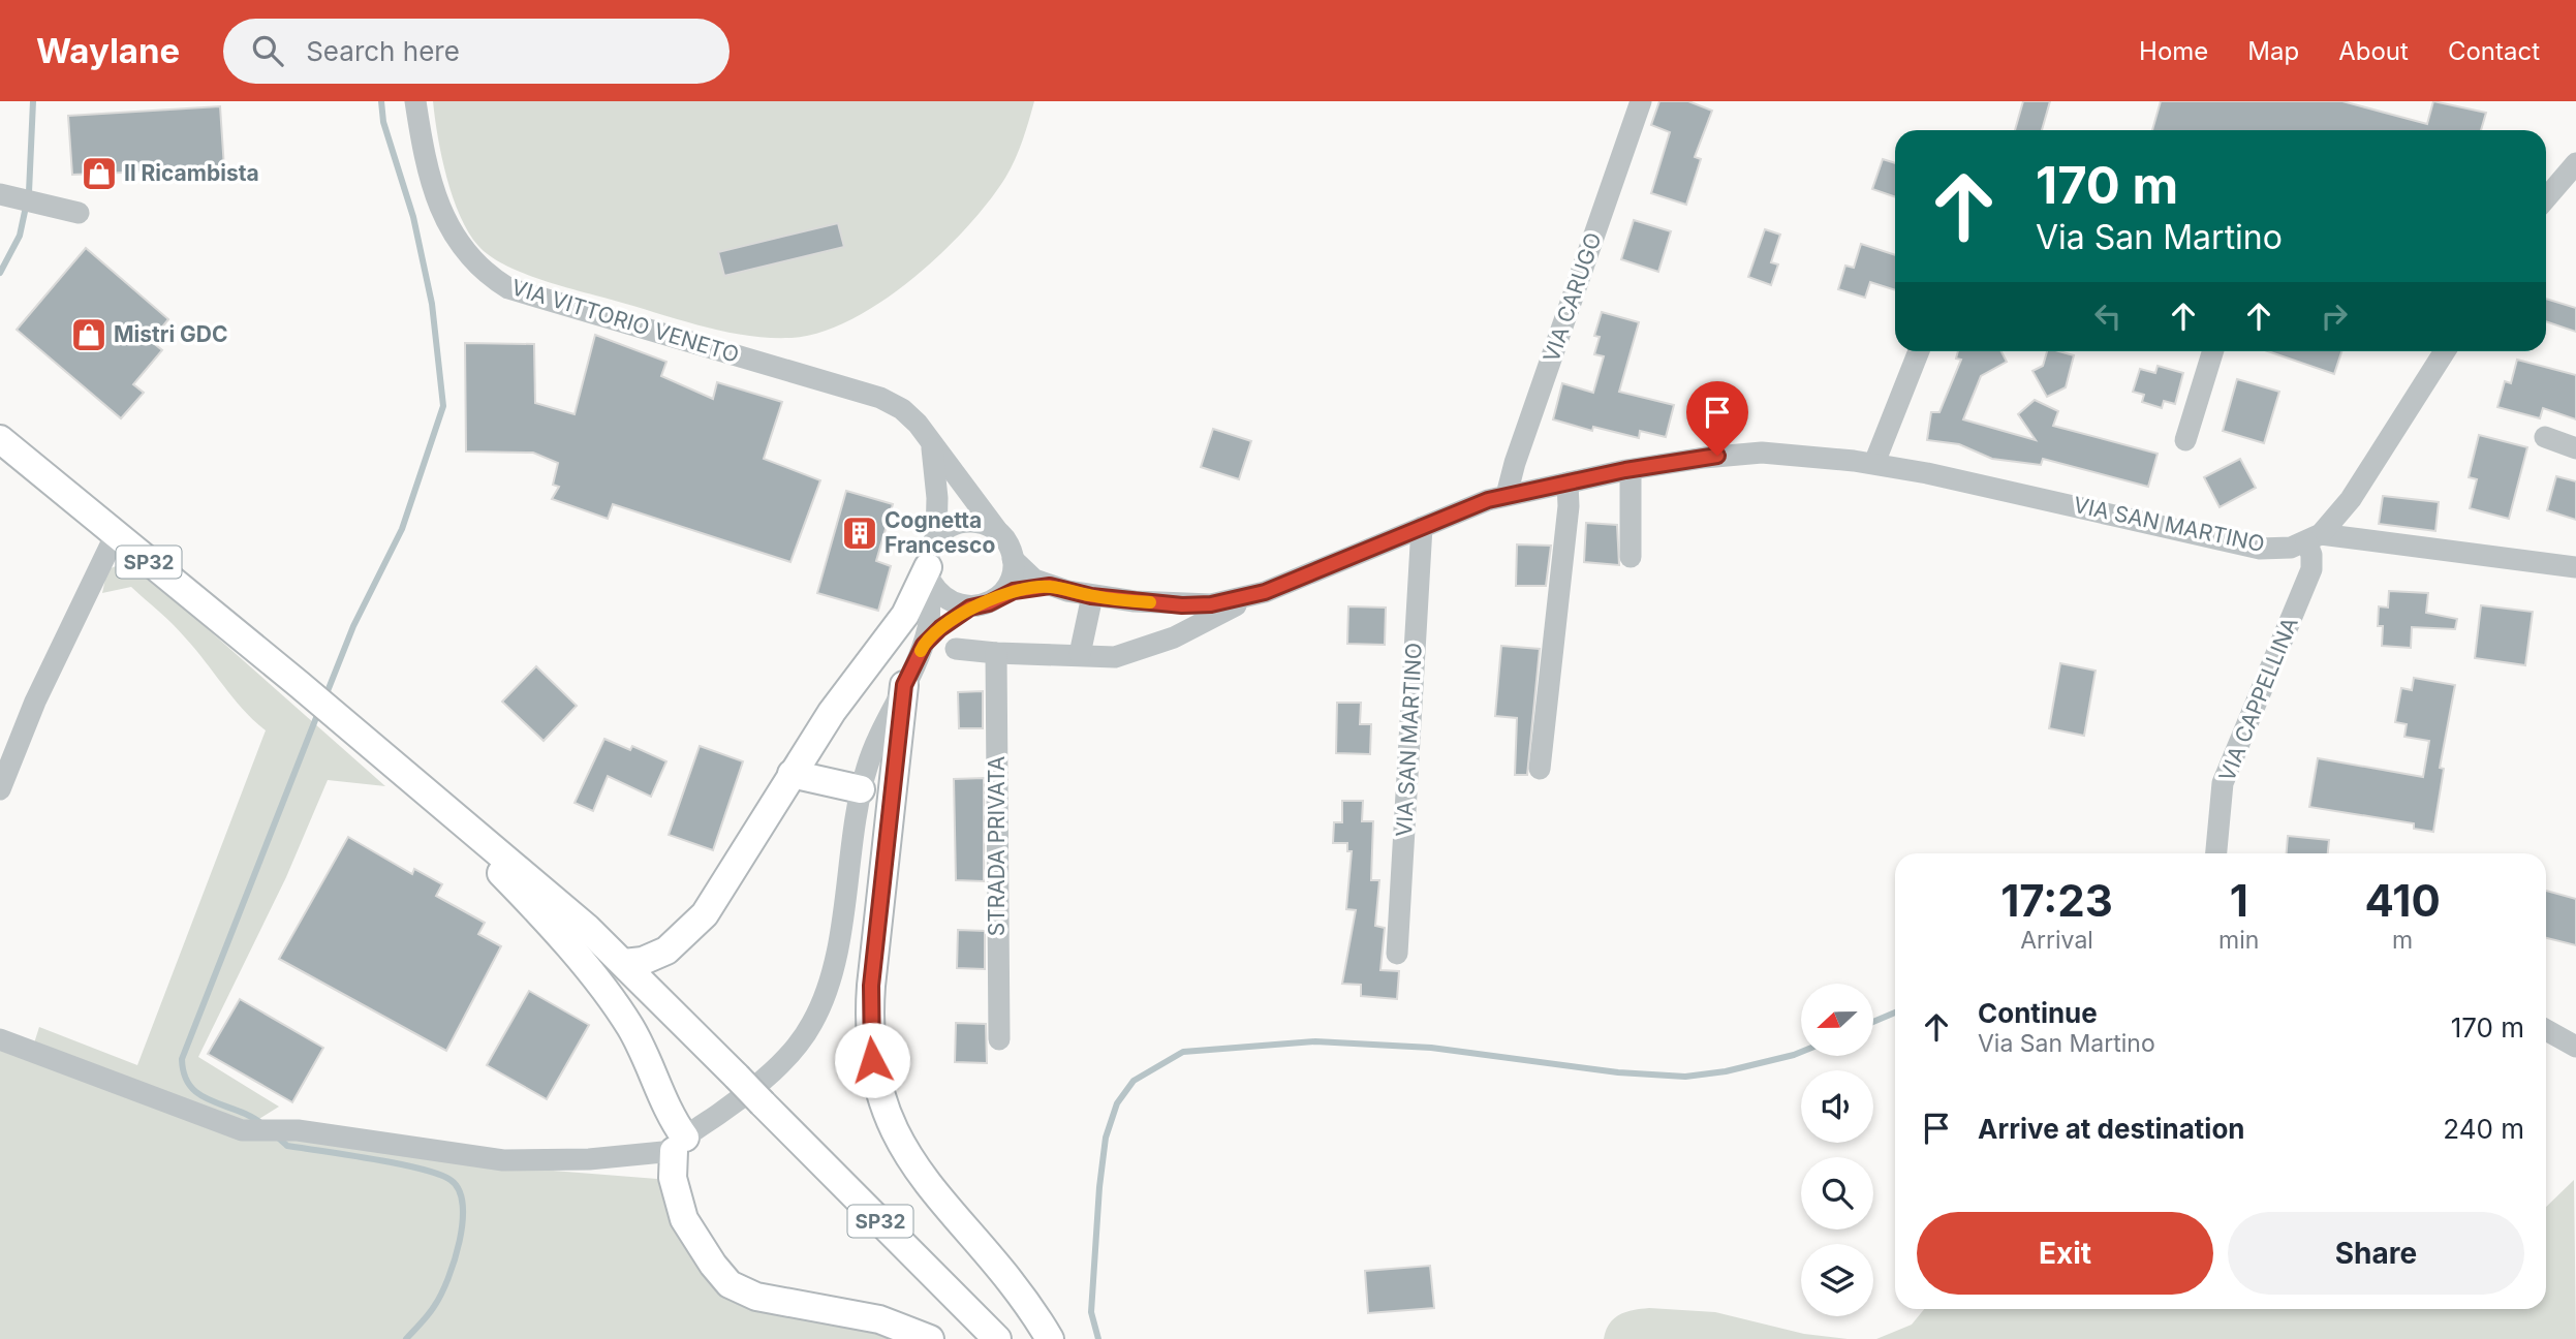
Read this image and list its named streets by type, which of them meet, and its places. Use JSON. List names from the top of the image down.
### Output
{
  "streets": {
    "main road": ["SP32"],
    "street": [
      "VIA CARUGO",
      "VIA VITTORIO VENETO",
      "VIA SAN MARTINO",
      "VIA CAPPELLINA",
      "STRADA PRIVATA"
    ]
  },
  "crossings": [
    ["VIA CARUGO", "VIA SAN MARTINO"],
    ["VIA SAN MARTINO", "VIA CAPPELLINA"]
  ],
  "places": {
    "shop": ["Il Ricambista", "Mistri GDC"],
    "building": ["Cognetta Francesco"]
  },
  "north": "left",
  "page": {
    "header": "Waylane",
    "search": "Search here",
    "nav": [
      "Home",
      "Map",
      "About",
      "Contact"
    ],
    "turn": ["170 m", "Via San Martino"],
    "eta": [
      "17:23",
      "Arrival",
      "1",
      "min",
      "410",
      "m"
    ],
    "list": [
      {
        "name": "Continue",
        "note": "Via San Martino",
        "value": "170 m"
      },
      {
        "name": "Arrive at destination",
        "value": "240 m"
      }
    ],
    "buttons": ["Exit", "Share"]
  }
}
